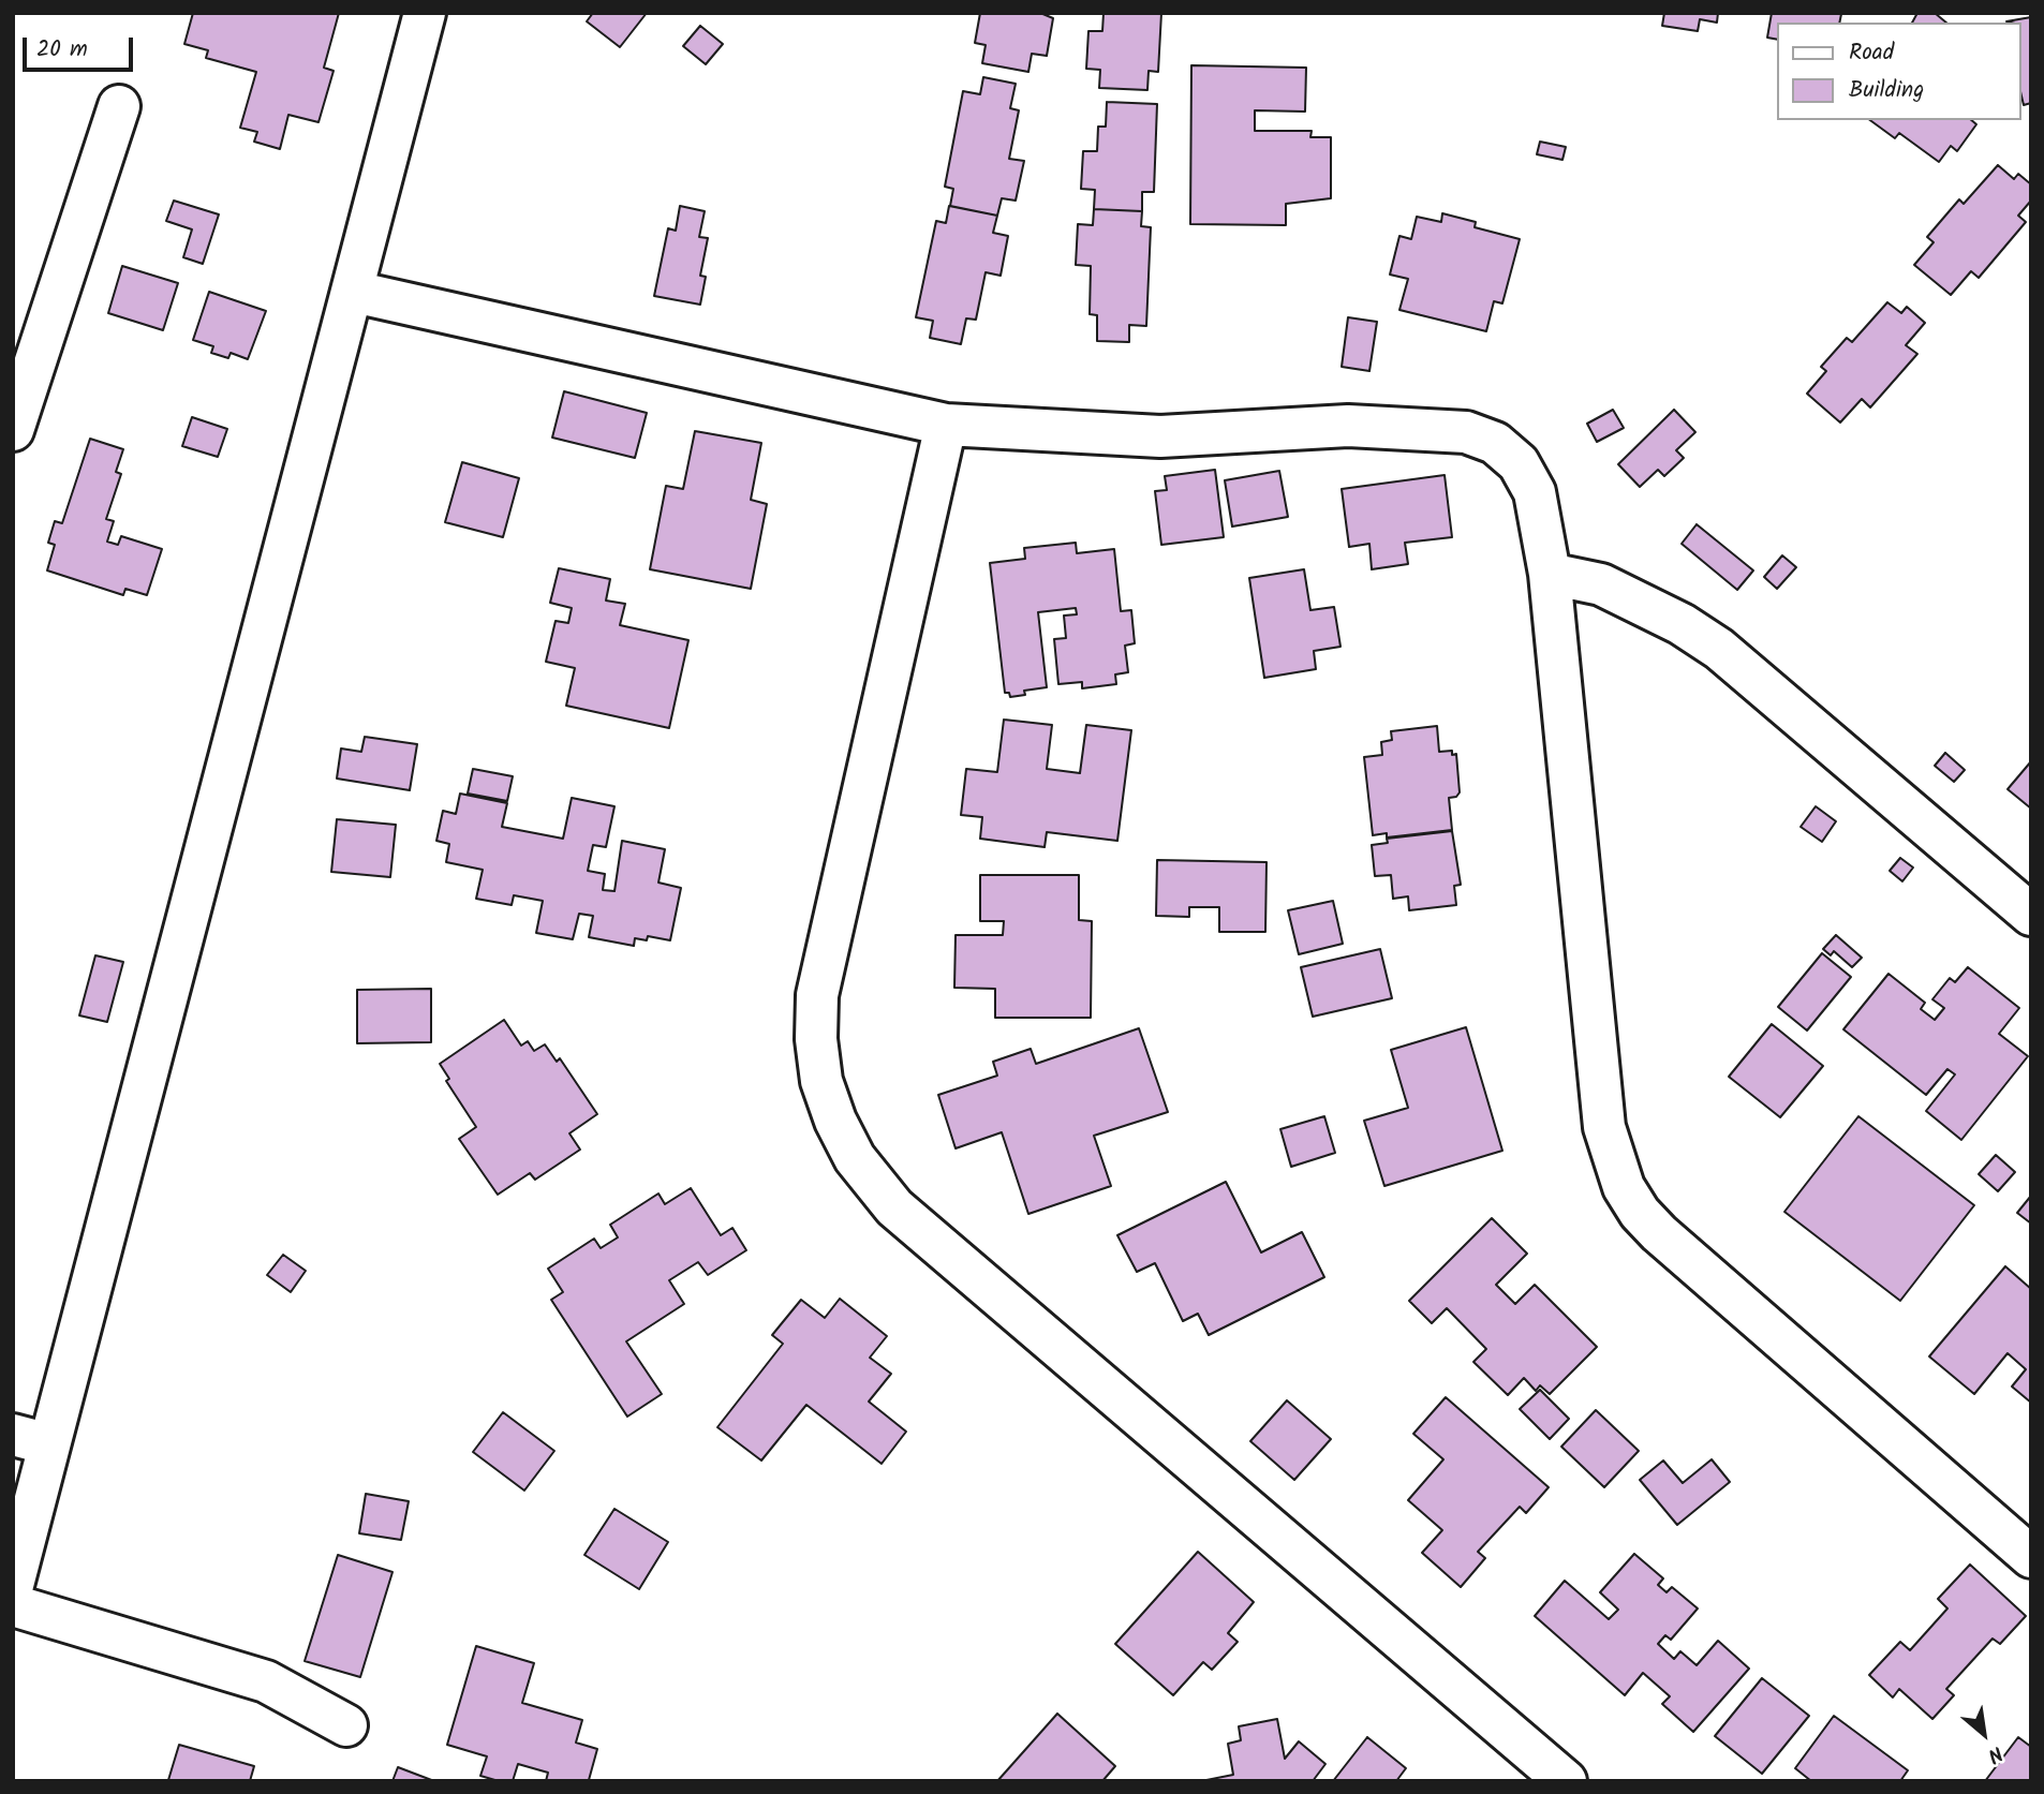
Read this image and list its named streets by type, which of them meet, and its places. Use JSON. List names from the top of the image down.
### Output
{
  "legend": ["Road", "Building"],
  "scale_bar": "20 m",
  "north": "bottom right"
}
